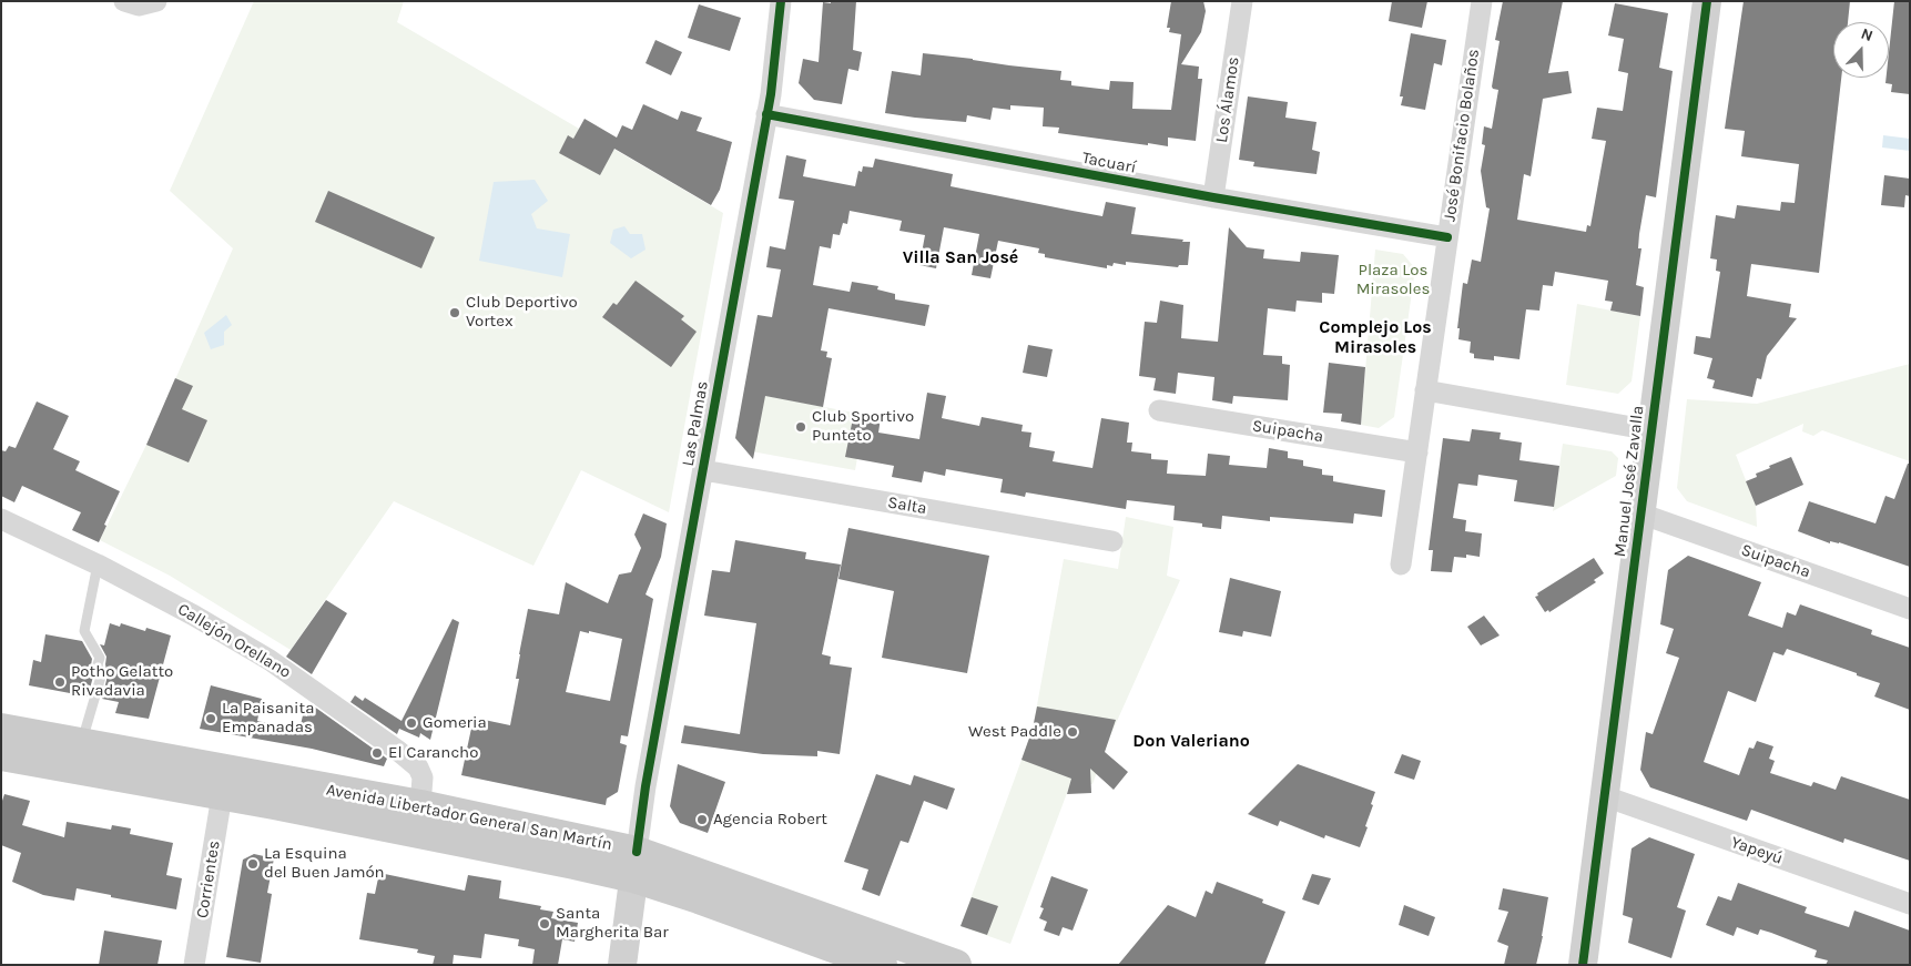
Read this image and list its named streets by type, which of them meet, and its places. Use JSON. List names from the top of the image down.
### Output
{
  "streets": {
    "main road": ["Avenida Libertador General San Martín"],
    "street": [
      "Los Álamos",
      "José Bonifacio Bolaños",
      "Tacuarí",
      "Las Palmas",
      "Suipacha",
      "Manuel José Zavalla",
      "Salta",
      "Callejón Orellano",
      "Yapeyú",
      "Corrientes"
    ]
  },
  "crossings": [
    ["Los Álamos", "Tacuarí"],
    ["José Bonifacio Bolaños", "Tacuarí"],
    ["José Bonifacio Bolaños", "Suipacha"],
    ["Tacuarí", "Las Palmas"],
    ["Las Palmas", "Salta"],
    ["Las Palmas", "Avenida Libertador General San Martín"],
    ["Suipacha", "Manuel José Zavalla"],
    ["Manuel José Zavalla", "Yapeyú"],
    ["Callejón Orellano", "Avenida Libertador General San Martín"],
    ["Avenida Libertador General San Martín", "Corrientes"]
  ],
  "districts": ["Villa San José", "Complejo Los Mirasoles", "Don Valeriano"],
  "parks": ["Plaza Los Mirasoles"],
  "places": [
    "Club Deportivo Vortex",
    "Club Sportivo Punteto",
    "Potho Gelatto Rivadavia",
    "La Paisanita Empanadas",
    "Gomeria",
    "West Paddle",
    "El Carancho",
    "Agencia Robert",
    "La Esquina del Buen Jamón",
    "Santa Margherita Bar"
  ],
  "north": "top"
}
